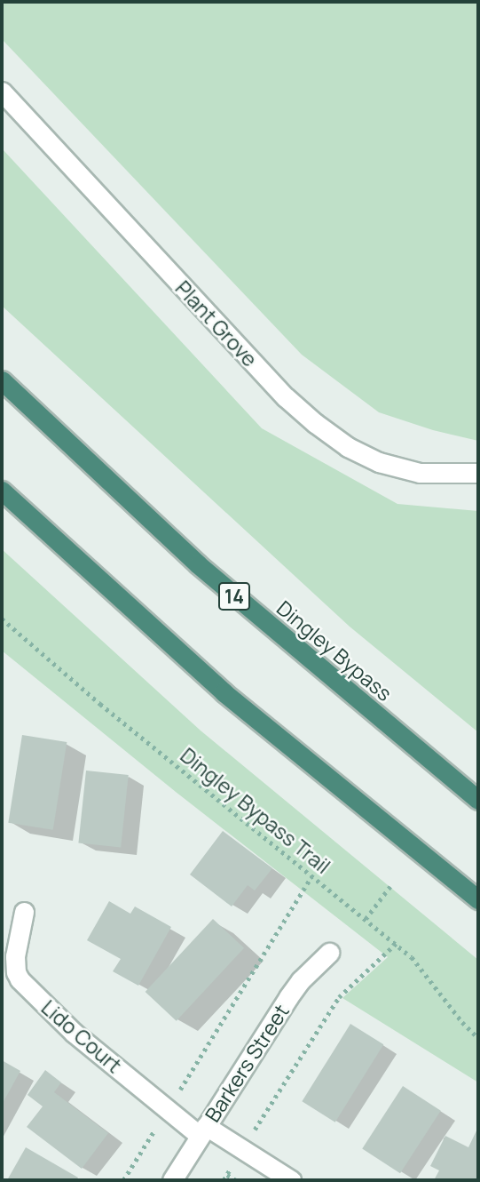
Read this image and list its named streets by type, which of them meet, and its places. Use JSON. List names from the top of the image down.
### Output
{
  "streets": {
    "highway": ["14", "Dingley Bypass"],
    "street": ["Plant Grove", "Lido Court", "Barkers Street"],
    "path": ["Dingley Bypass Trail"]
  },
  "crossings": [
    ["Lido Court", "Barkers Street"]
  ]
}
